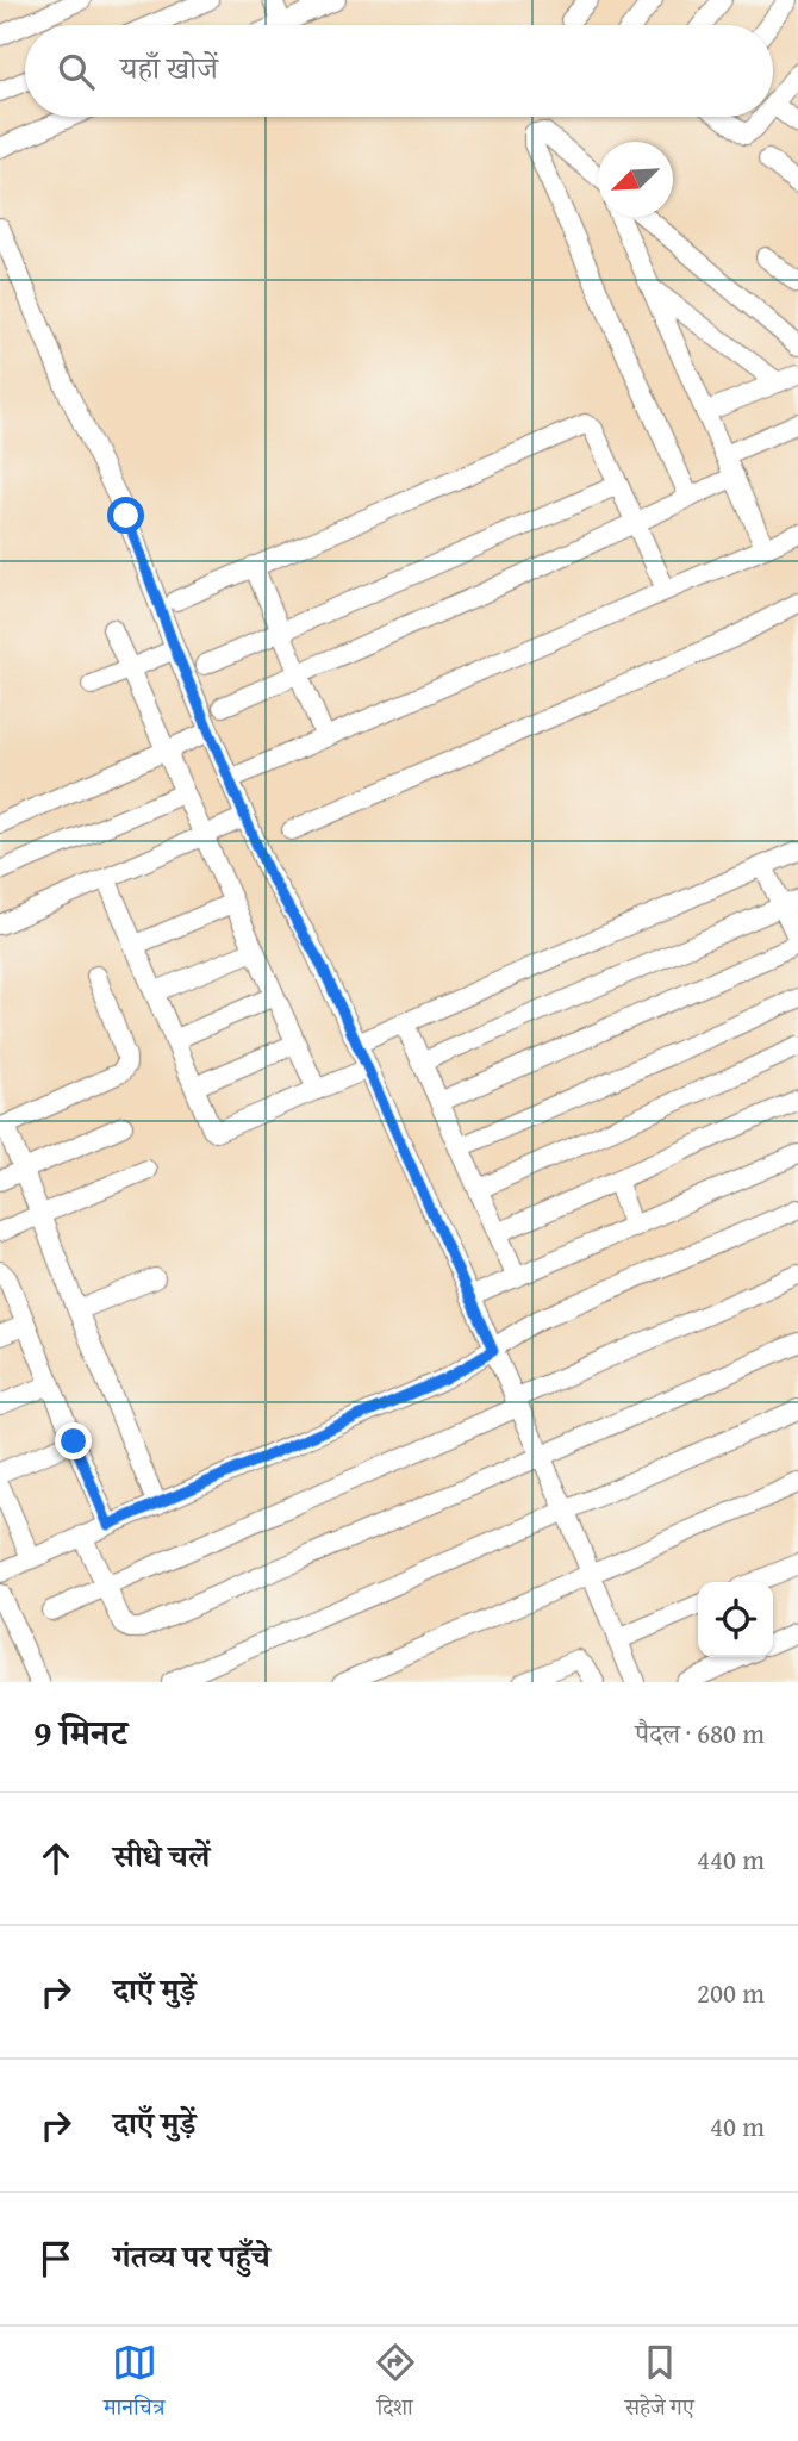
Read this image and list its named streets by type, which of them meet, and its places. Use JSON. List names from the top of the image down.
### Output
{
  "north": "bottom left",
  "page": {
    "search": "यहाँ खोजें",
    "heading": ["9 मिनट", "पैदल · 680 m"],
    "list": [
      ["सीधे चलें", "440 m"],
      ["दाएँ मुड़ें", "200 m"],
      ["दाएँ मुड़ें", "40 m"],
      "गंतव्य पर पहुँचे"
    ],
    "nav": ["मानचित्र", "दिशा", "सहेजे गए"]
  }
}
